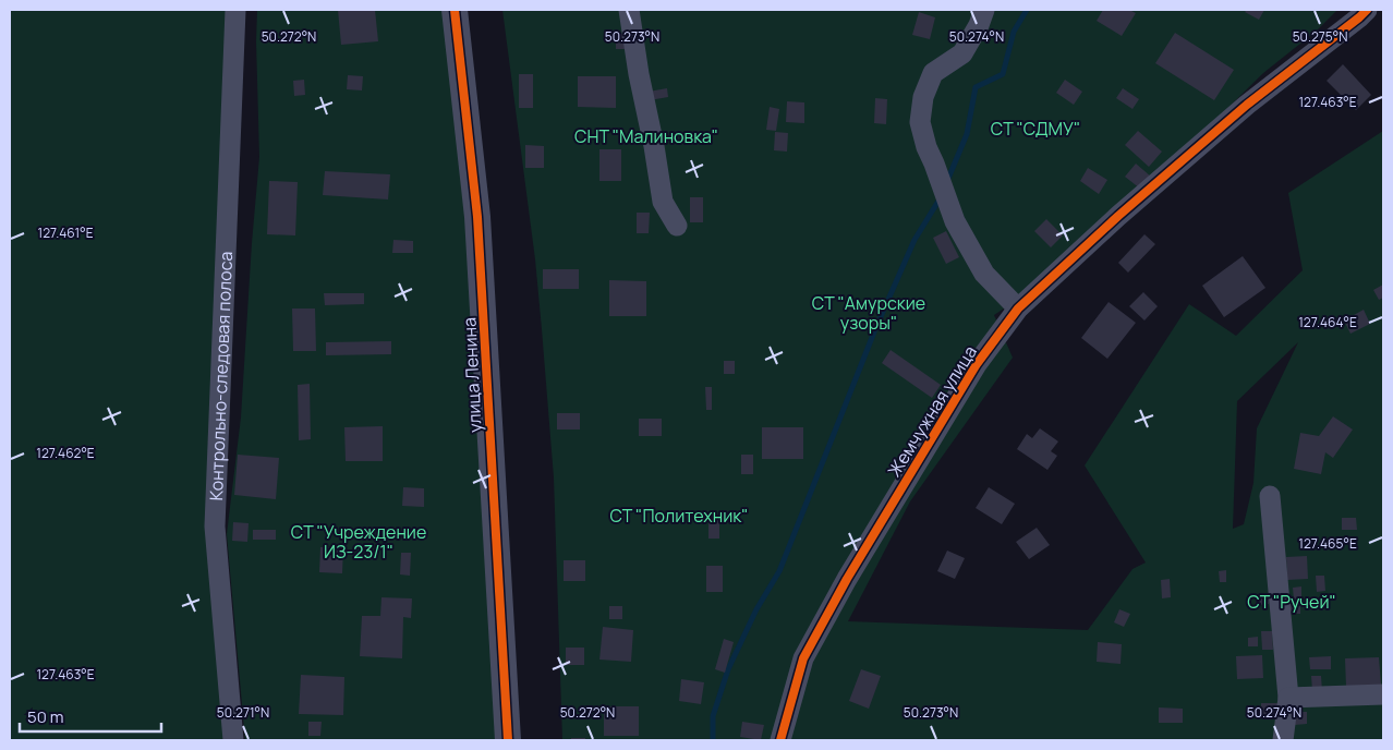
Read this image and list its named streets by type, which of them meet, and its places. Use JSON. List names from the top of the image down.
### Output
{
  "streets": {
    "street": ["Контрольно-следовая полоса", "улица Ленина", "Жемчужная улица"]
  },
  "parks": [
    "СТ \"СДМУ\"",
    "СНТ \"Малиновка\"",
    "СТ \"Амурские узоры\"",
    "СТ \"Политехник\"",
    "СТ \"Учреждение ИЗ-23/1\"",
    "СТ \"Ручей\""
  ],
  "scale_bar": "50 m",
  "coordinates": [
    "50.272°N",
    "50.273°N",
    "50.274°N",
    "50.275°N",
    "127.463°E",
    "127.461°E",
    "127.464°E",
    "127.462°E",
    "127.465°E",
    "50.271°N"
  ]
}
